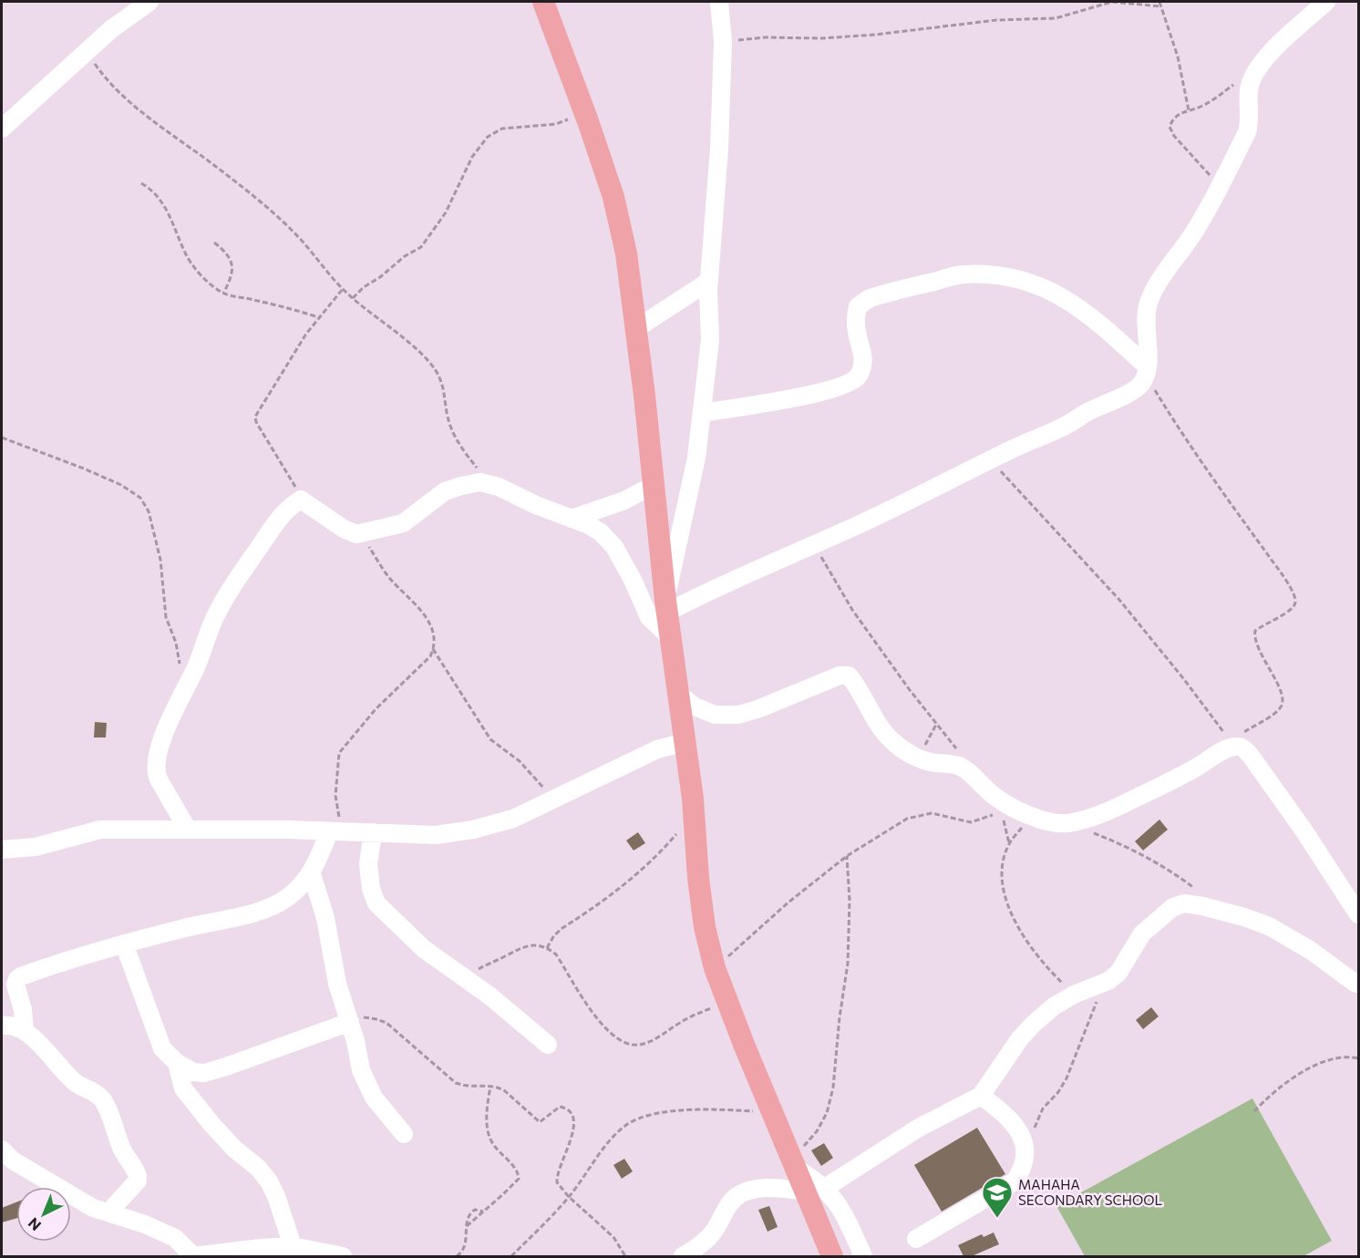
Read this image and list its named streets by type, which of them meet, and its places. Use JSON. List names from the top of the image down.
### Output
{
  "places": {
    "school or university": ["MAHAHA SECONDARY SCHOOL"]
  },
  "north": "bottom left"
}
